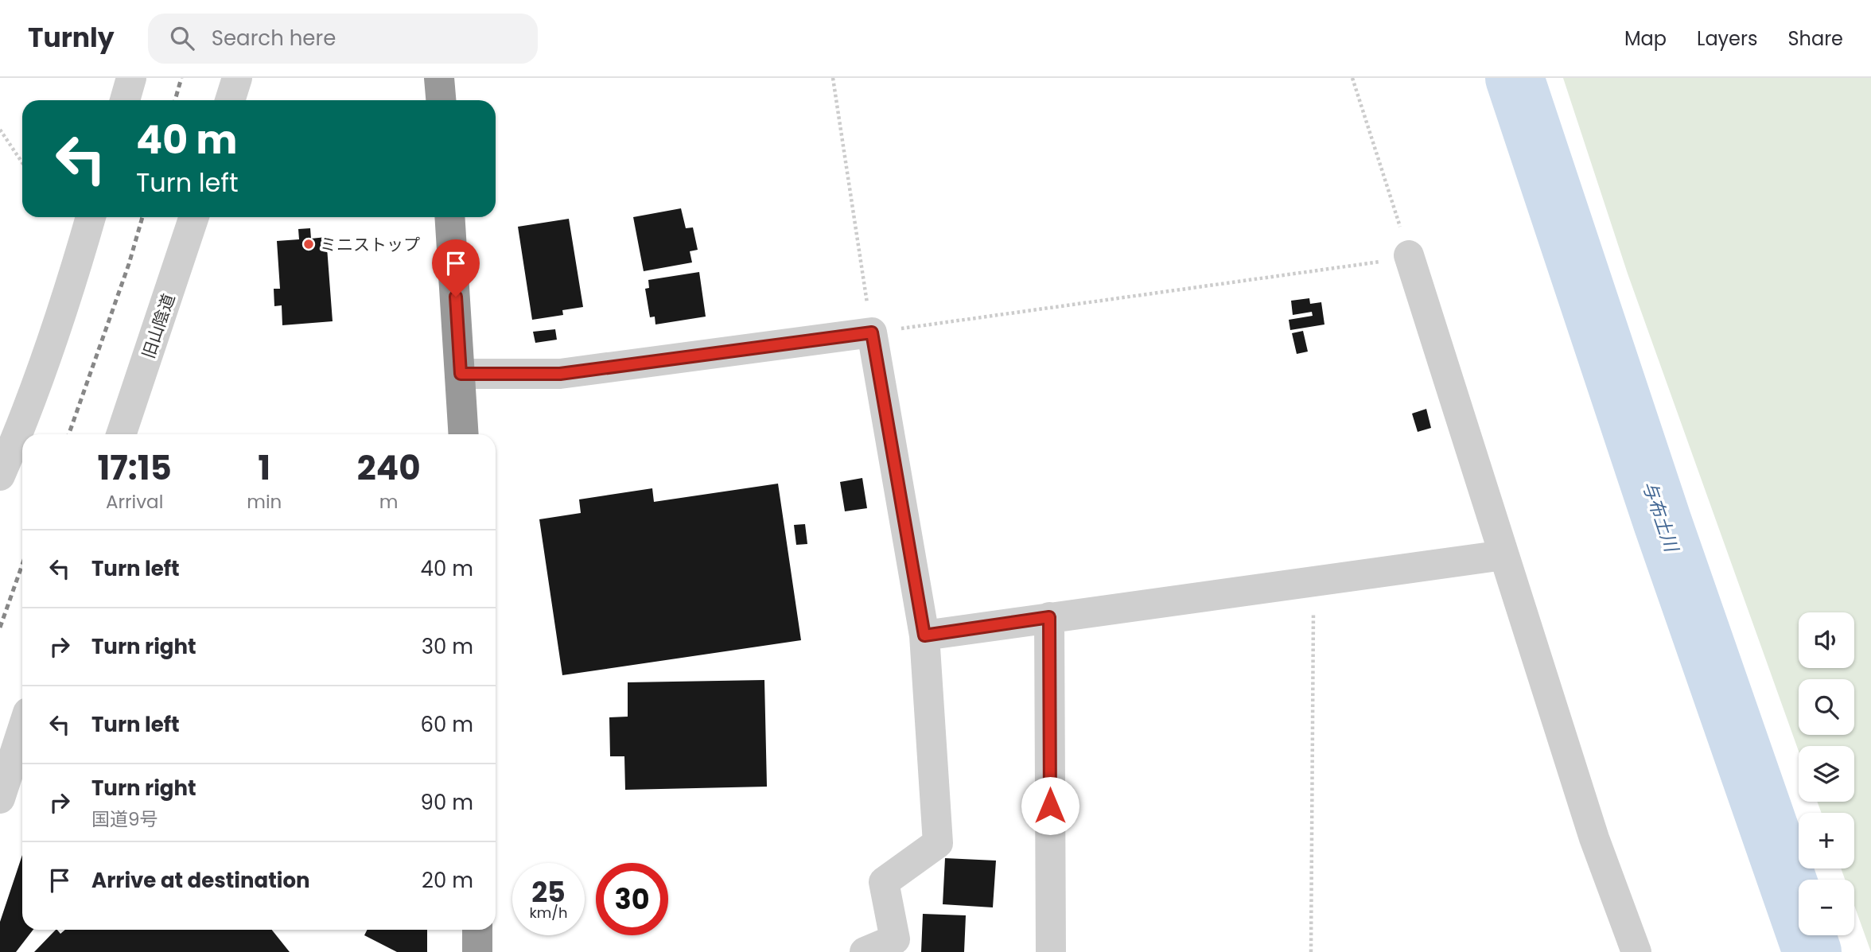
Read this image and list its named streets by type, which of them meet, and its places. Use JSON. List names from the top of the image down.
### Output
{
  "streets": {
    "street": ["旧山陰道"]
  },
  "water": ["与布土川"],
  "places": ["ミニストップ"],
  "page": {
    "header": "Turnly",
    "search": "Search here",
    "nav": ["Map", "Layers", "Share"],
    "turn": ["40 m", "Turn left"],
    "eta": [
      "17:15",
      "Arrival",
      "1",
      "min",
      "240",
      "m"
    ],
    "list": [
      {
        "name": "Turn left",
        "value": "40 m"
      },
      {
        "name": "Turn right",
        "value": "30 m"
      },
      {
        "name": "Turn left",
        "value": "60 m"
      },
      {
        "name": "Turn right",
        "note": "国道9号",
        "value": "90 m"
      },
      {
        "name": "Arrive at destination",
        "value": "20 m"
      }
    ],
    "map_buttons": ["+", "−"],
    "speed": "25 km/h",
    "limit": "30"
  }
}
